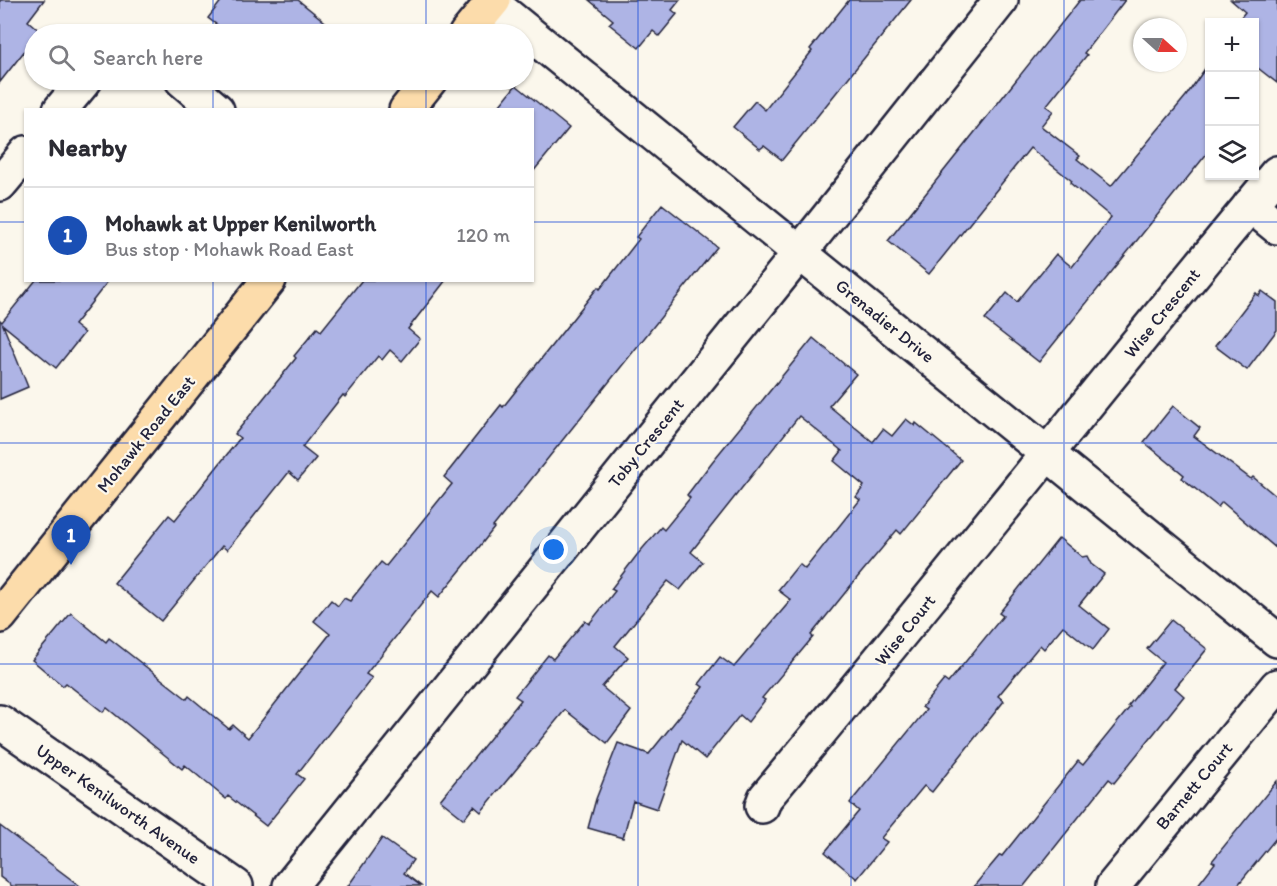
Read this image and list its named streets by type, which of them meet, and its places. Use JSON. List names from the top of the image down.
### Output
{
  "streets": {
    "main road": ["Mohawk Road East"],
    "street": [
      "Wise Crescent",
      "Grenadier Drive",
      "Toby Crescent",
      "Wise Court",
      "Barnett Court",
      "Upper Kenilworth Avenue"
    ]
  },
  "crossings": [
    ["Wise Crescent", "Grenadier Drive"],
    ["Wise Crescent", "Wise Court"],
    ["Grenadier Drive", "Toby Crescent"],
    ["Grenadier Drive", "Wise Court"]
  ],
  "north": "right",
  "page": {
    "map_buttons": ["+", "−"],
    "search": "Search here",
    "heading": "Nearby",
    "list": [
      {
        "mark": "1",
        "name": "Mohawk at Upper Kenilworth",
        "note": "Bus stop · Mohawk Road East",
        "value": "120 m"
      }
    ],
    "pins": "1"
  }
}
